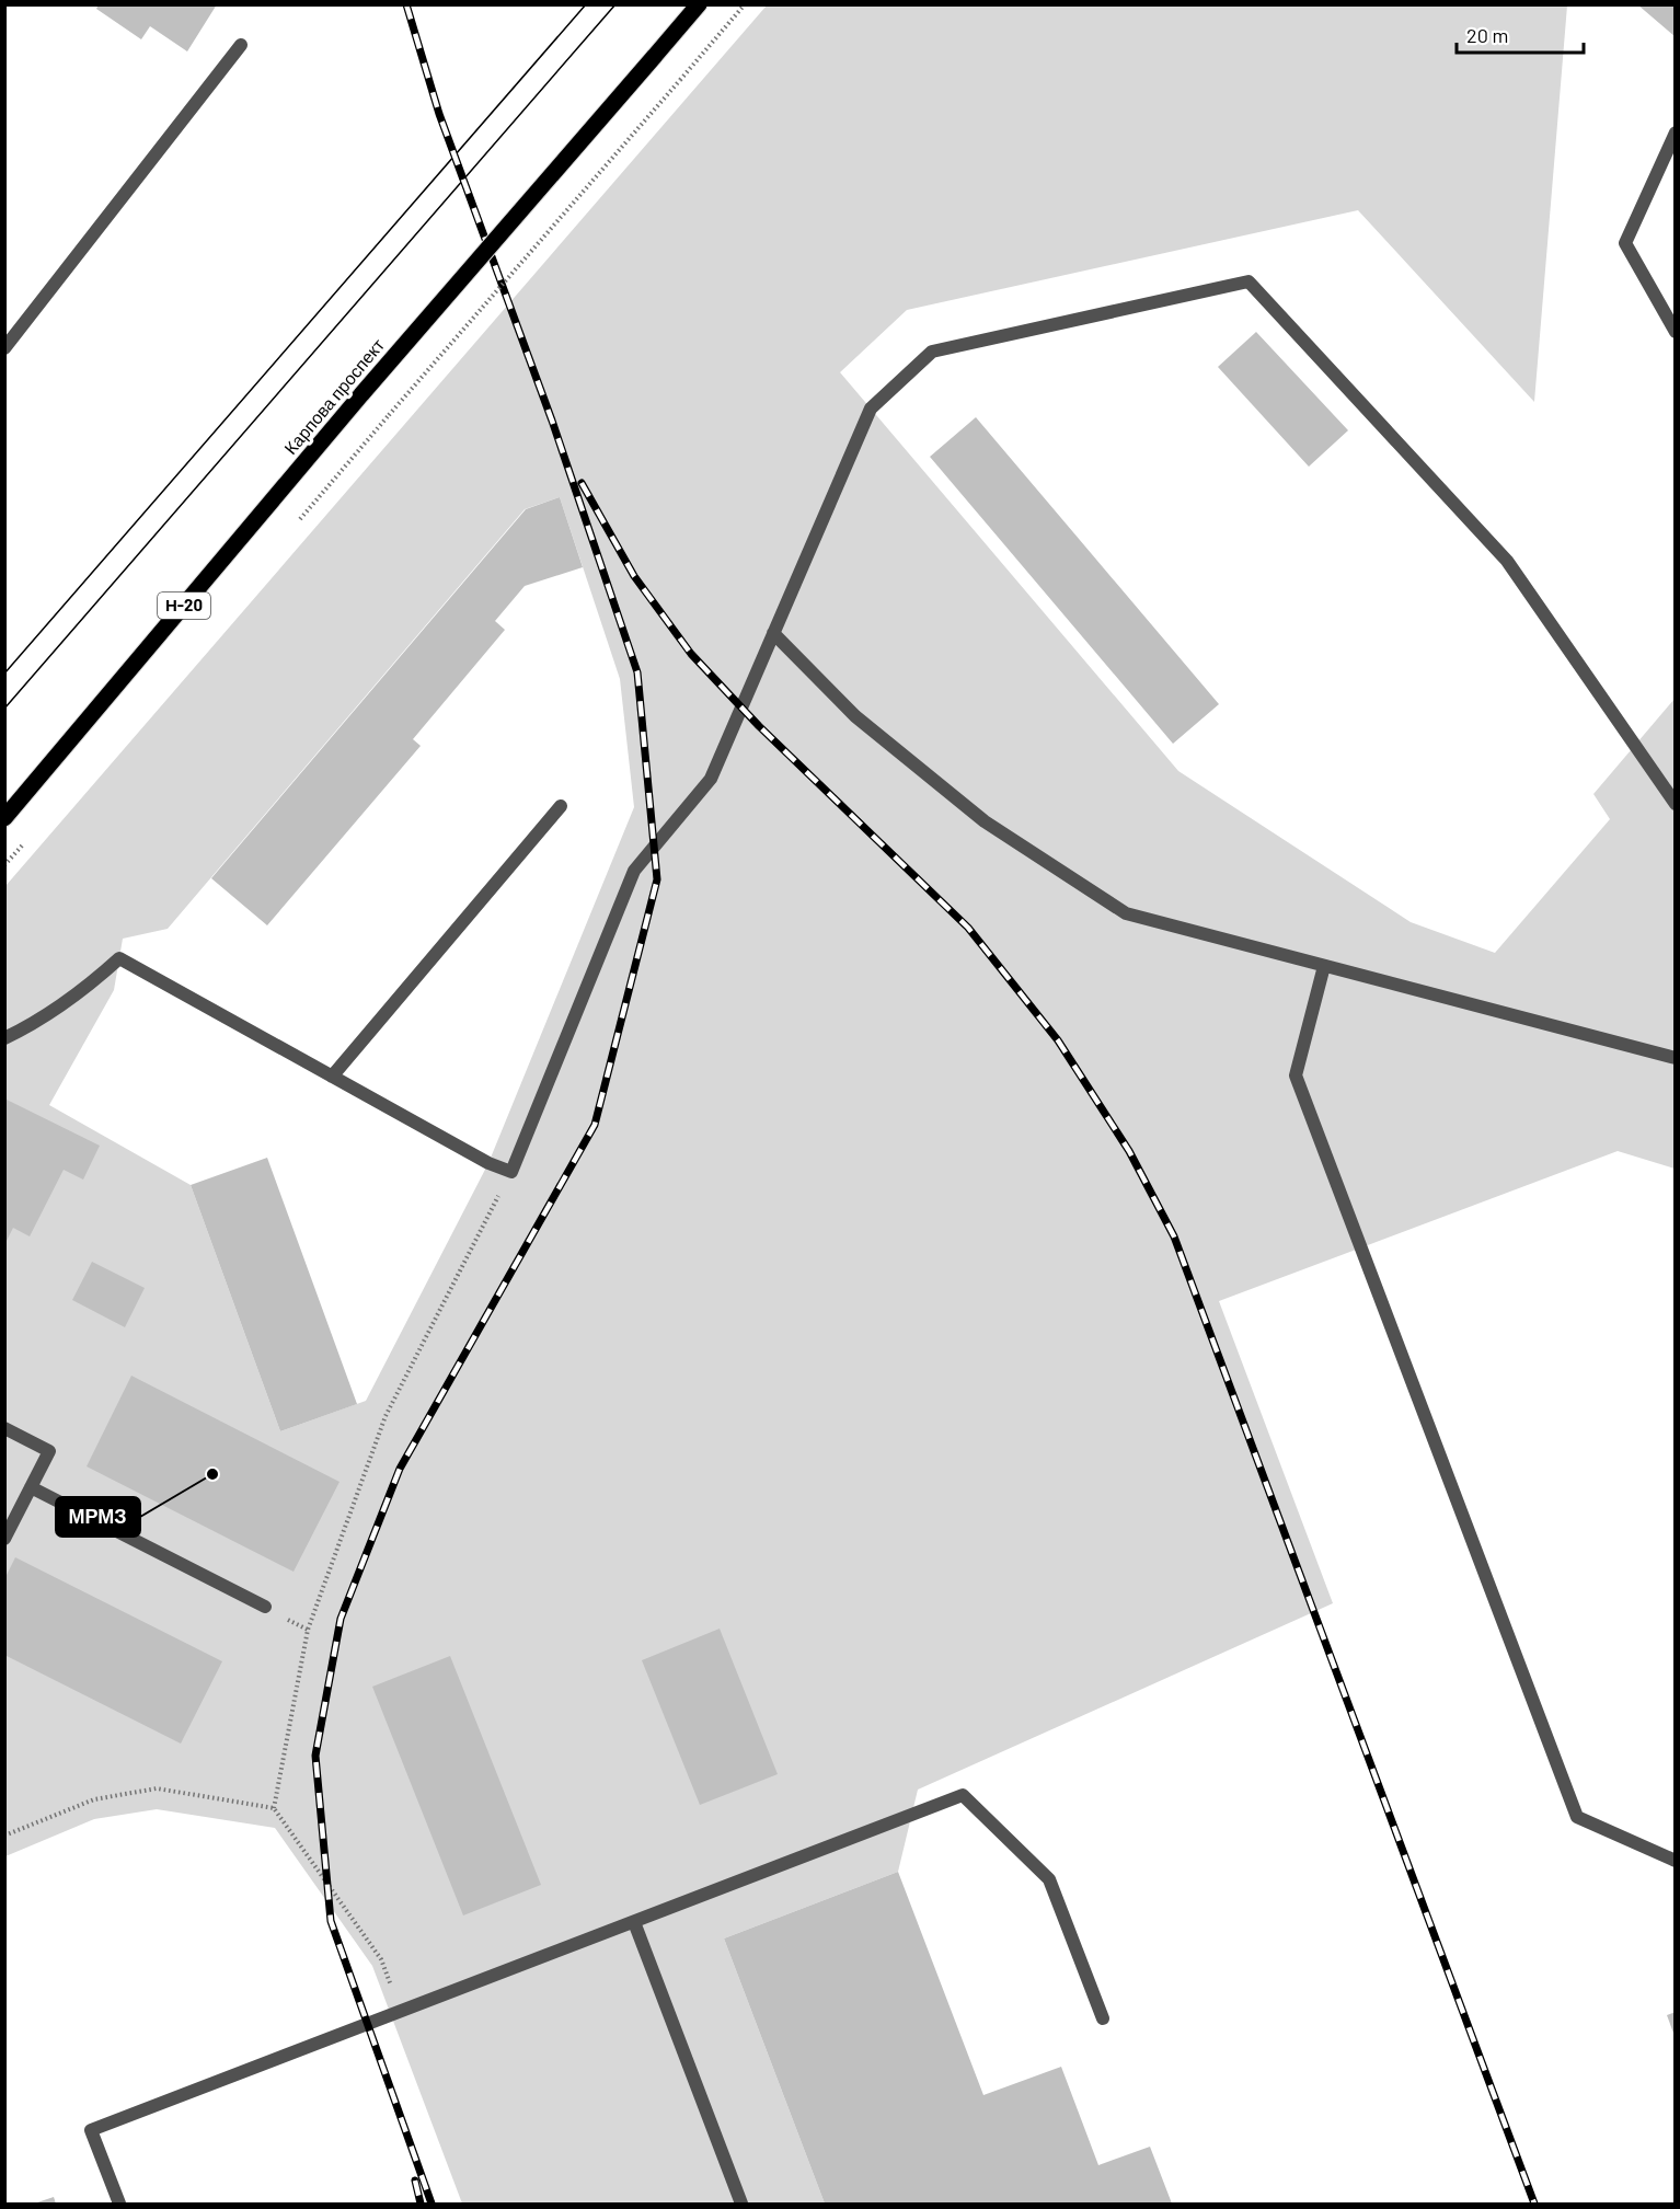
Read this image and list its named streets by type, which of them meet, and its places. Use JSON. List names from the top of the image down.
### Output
{
  "streets": {
    "main road": ["Карпова проспект", "Н-20"]
  },
  "places": ["МРМЗ"],
  "scale_bar": "20 m"
}
